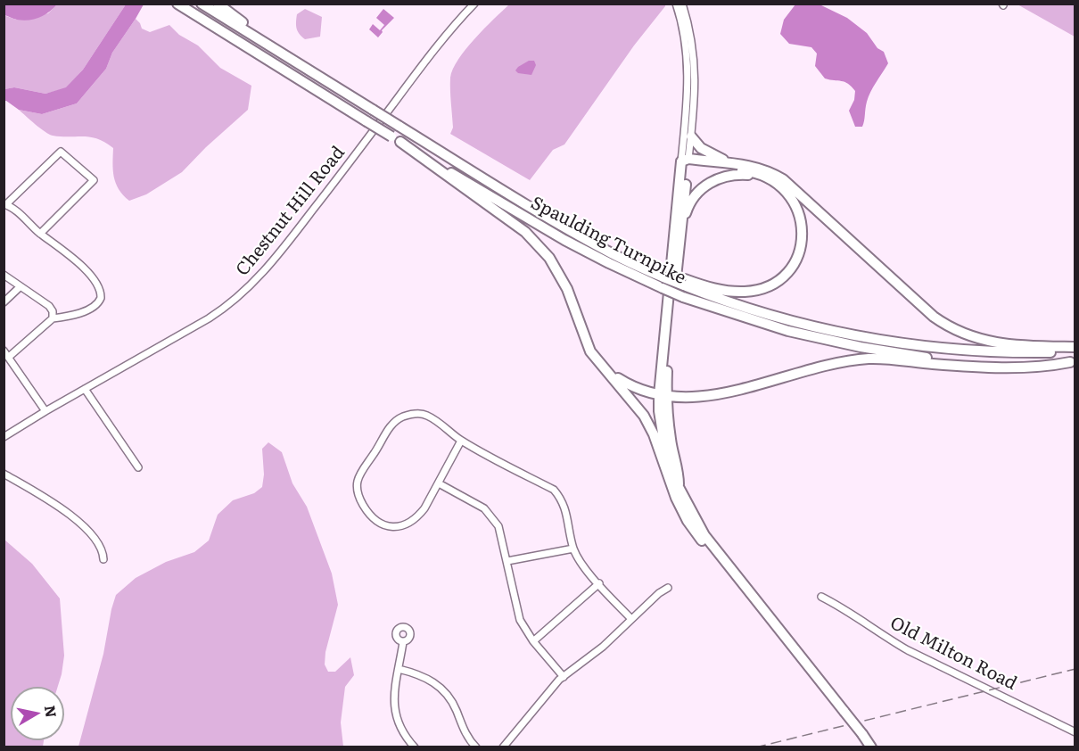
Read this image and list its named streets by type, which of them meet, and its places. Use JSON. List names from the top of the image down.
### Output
{
  "streets": {
    "highway": ["Spaulding Turnpike"],
    "street": ["Chestnut Hill Road", "Old Milton Road"]
  },
  "north": "right"
}
